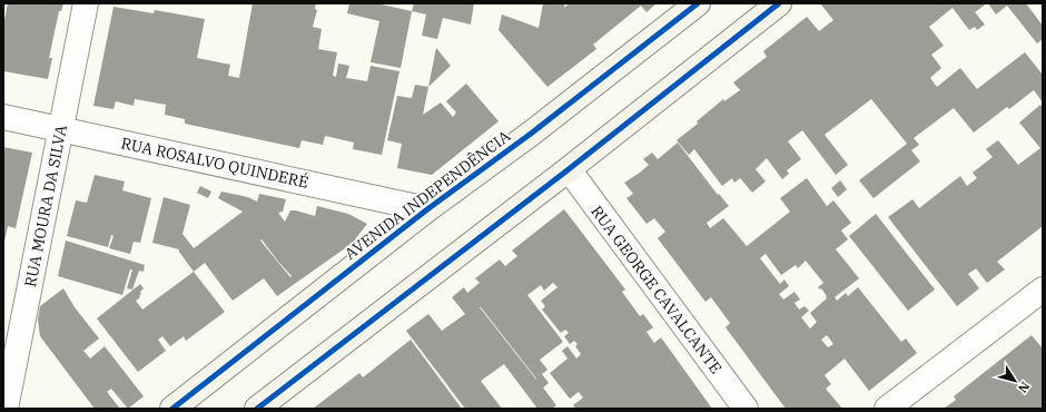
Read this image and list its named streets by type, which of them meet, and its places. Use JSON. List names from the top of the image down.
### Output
{
  "streets": {
    "main road": ["AVENIDA INDEPENDÊNCIA"],
    "street": ["RUA ROSALVO QUINDERÉ", "RUA MOURA DA SILVA", "RUA GEORGE CAVALCANTE"]
  },
  "crossings": [
    ["RUA ROSALVO QUINDERÉ", "AVENIDA INDEPENDÊNCIA"],
    ["RUA ROSALVO QUINDERÉ", "RUA MOURA DA SILVA"]
  ],
  "north": "bottom right"
}
